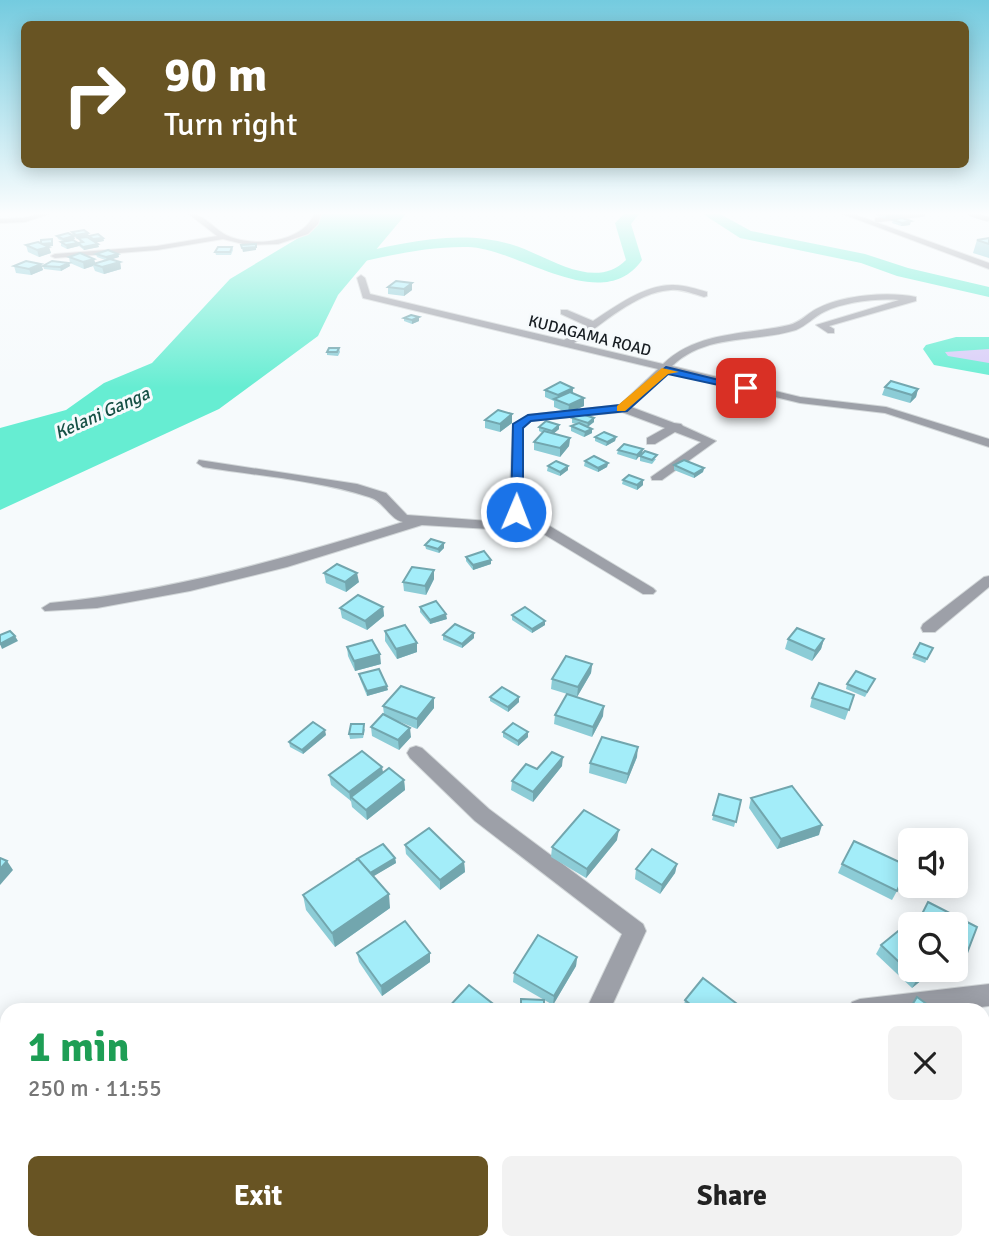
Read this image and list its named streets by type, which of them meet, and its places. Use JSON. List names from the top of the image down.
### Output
{
  "streets": {
    "street": ["KUDAGAMA ROAD"]
  },
  "water": ["Kelani Ganga"],
  "page": {
    "turn": ["90 m", "Turn right"],
    "heading": ["1 min", "250 m · 11:55"],
    "buttons": ["Exit", "Share"]
  }
}
